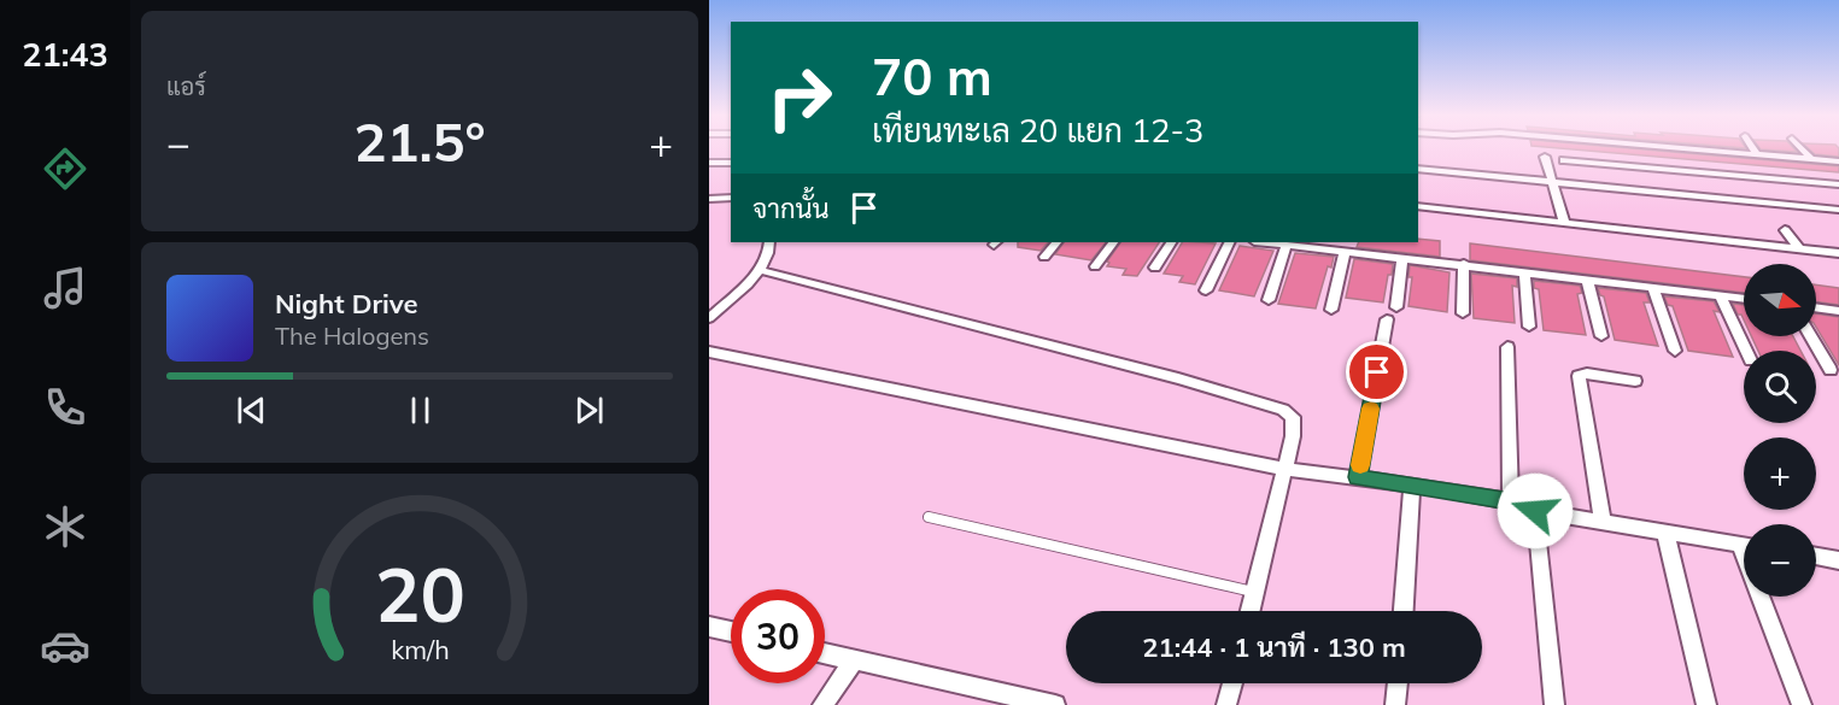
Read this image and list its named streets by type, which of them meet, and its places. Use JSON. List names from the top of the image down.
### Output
{
  "north": "right",
  "page": {
    "tabs": "21:43",
    "tile": "แอร์",
    "turn": ["70 m", "เทียนทะเล 20 แยก 12-3"],
    "heat": ["−", "21.5°", "+"],
    "then": "จากนั้น",
    "map_buttons": ["+", "−"],
    "song": ["Night Drive", "The Halogens"],
    "limit": "30",
    "trip": "21:44 · 1 นาที · 130 m",
    "gauge": ["20", "km/h"]
  }
}
